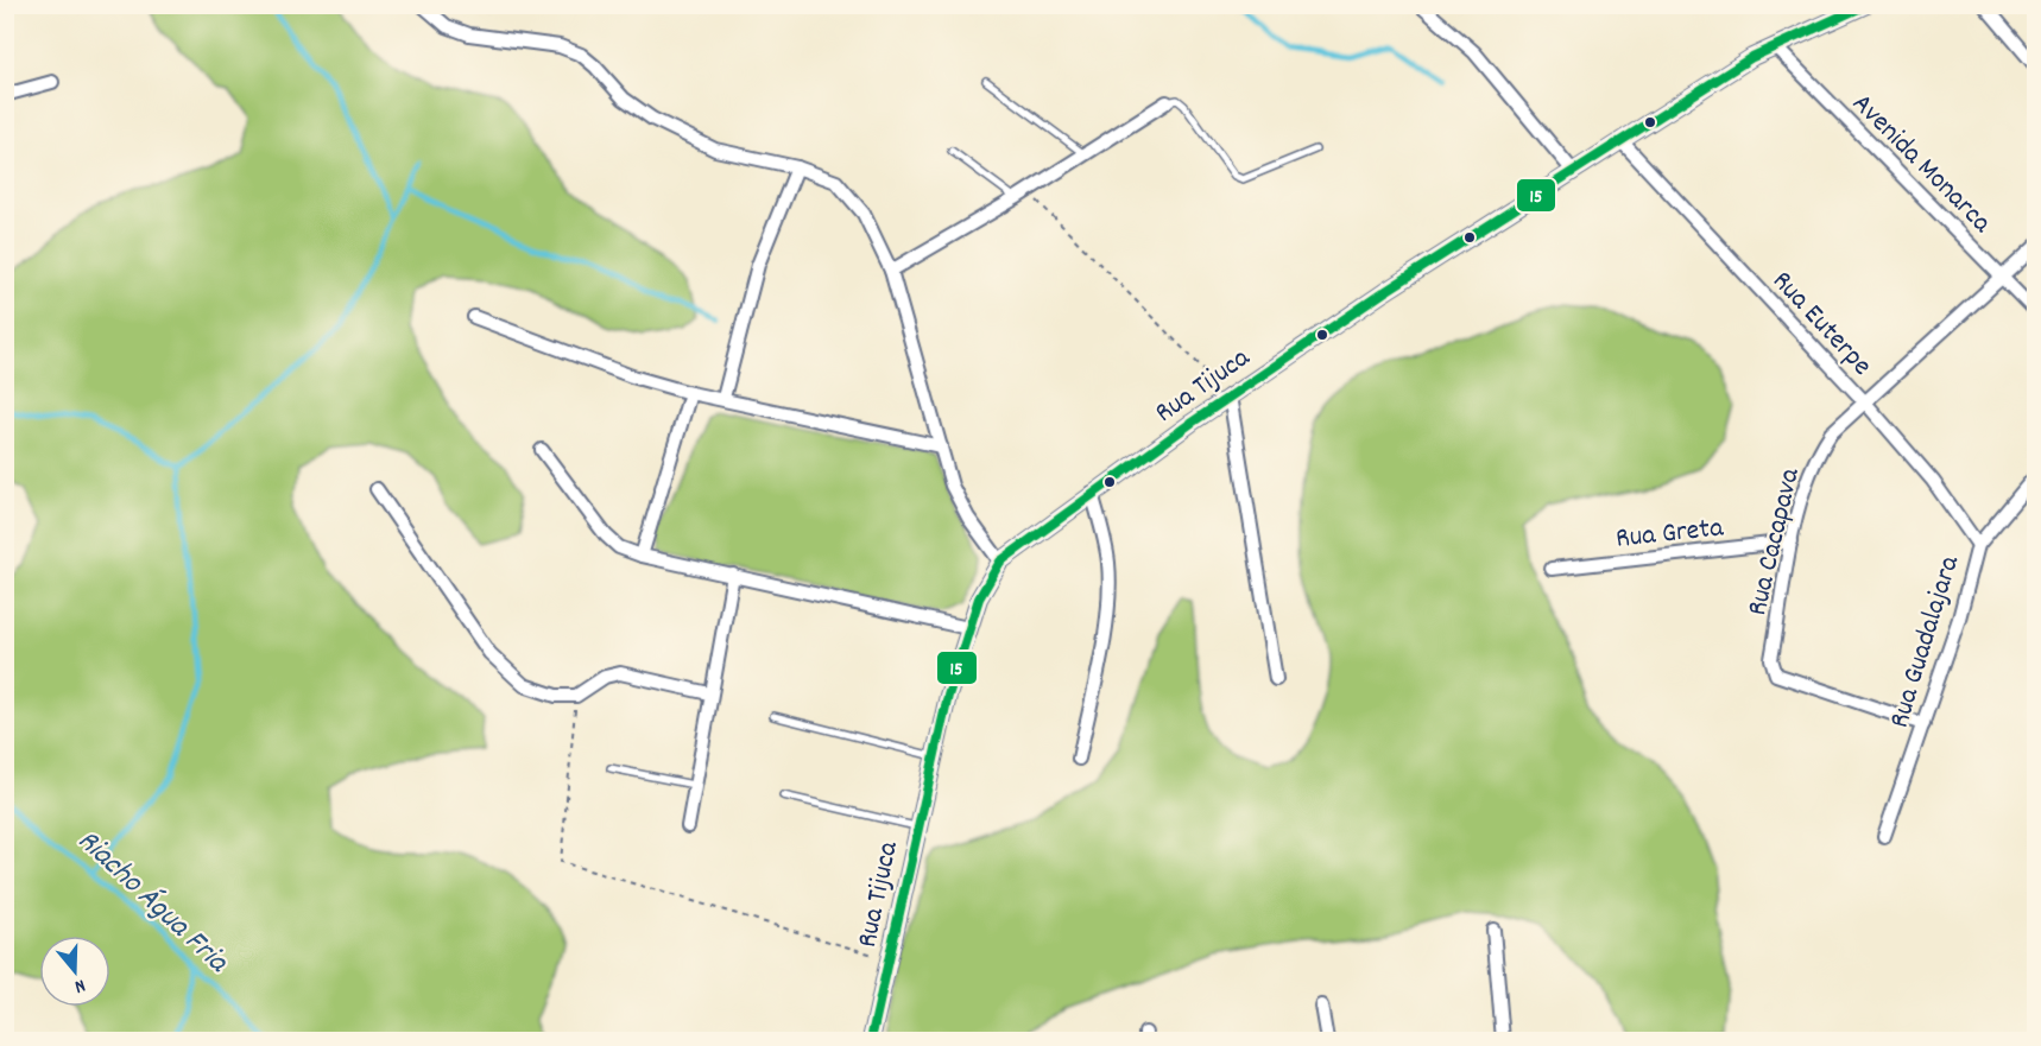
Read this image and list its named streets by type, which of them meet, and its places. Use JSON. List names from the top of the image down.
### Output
{
  "streets": {
    "street": [
      "Avenida Monarca",
      "Rua Euterpe",
      "Rua Tijuca",
      "Rua Greta",
      "Rua Cacapava",
      "Rua Guadalajara"
    ]
  },
  "crossings": [
    ["Avenida Monarca", "Rua Tijuca"],
    ["Avenida Monarca", "Rua Cacapava"],
    ["Rua Euterpe", "Rua Tijuca"],
    ["Rua Euterpe", "Rua Cacapava"],
    ["Rua Euterpe", "Rua Guadalajara"],
    ["Rua Greta", "Rua Cacapava"],
    ["Rua Cacapava", "Rua Guadalajara"]
  ],
  "water": ["Riacho Água Fria"],
  "lines": ["transit line 15"],
  "north": "bottom"
}
